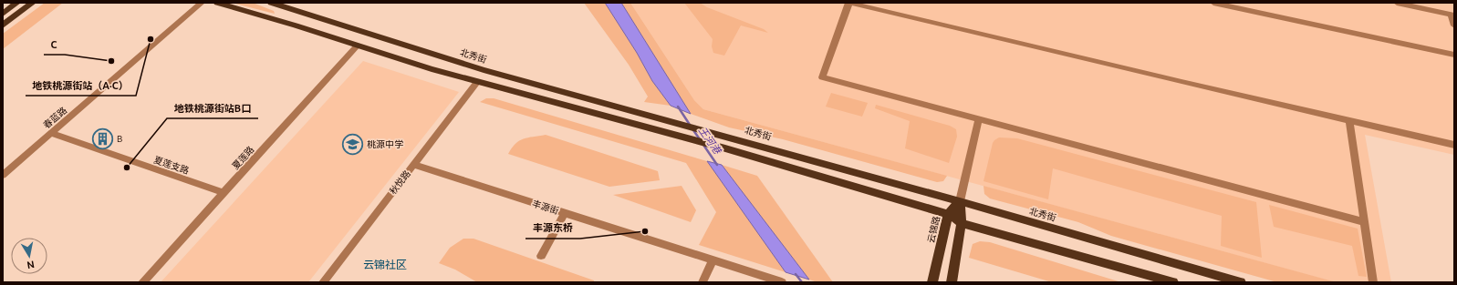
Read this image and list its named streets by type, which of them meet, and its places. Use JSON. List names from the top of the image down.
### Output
{
  "streets": {
    "main road": ["北秀街", "云锦路"],
    "street": [
      "春蓝路",
      "夏莲路",
      "夏莲支路",
      "秋悦路",
      "丰源街"
    ]
  },
  "crossings": [
    ["北秀街", "云锦路"],
    ["春蓝路", "夏莲支路"],
    ["夏莲路", "夏莲支路"],
    ["秋悦路", "丰源街"]
  ],
  "districts": ["云锦社区"],
  "water": ["王河港"],
  "places": {
    "other": [
      "地铁桃源街站（A·C）",
      "C",
      "地铁桃源街站B口",
      "丰源东桥"
    ],
    "building": ["B"],
    "school or university": ["桃源中学"]
  },
  "north": "bottom"
}
